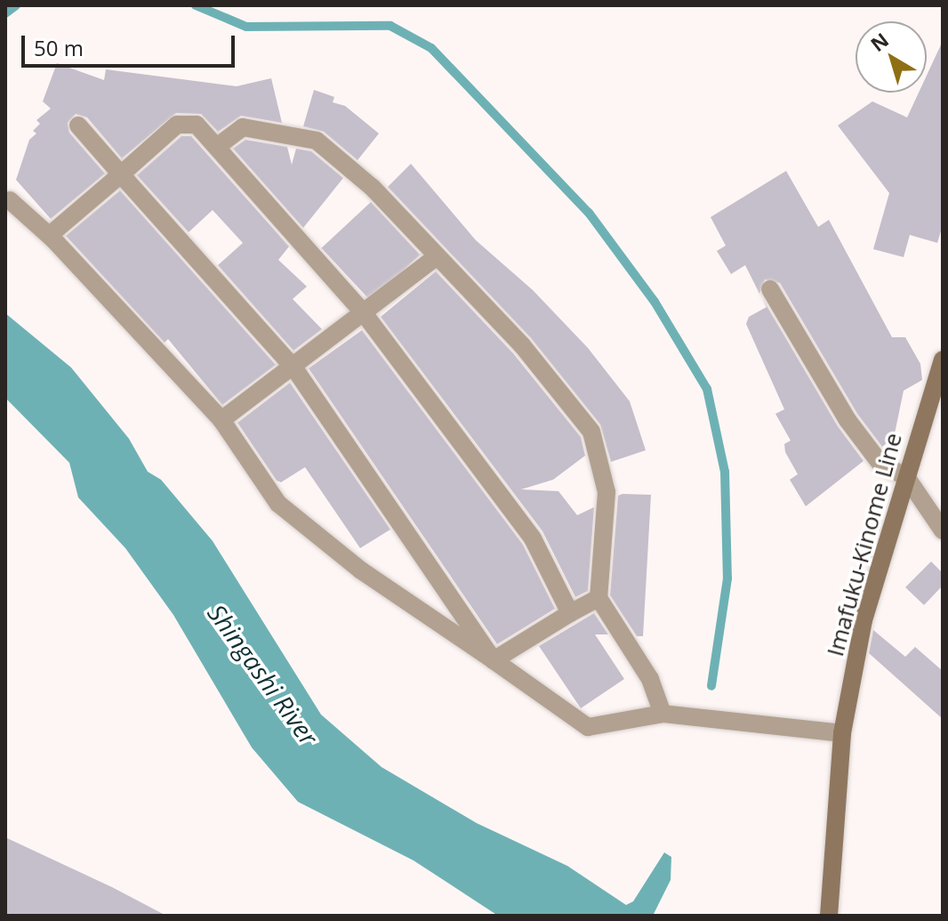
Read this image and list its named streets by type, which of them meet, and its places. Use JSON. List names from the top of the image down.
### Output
{
  "streets": {
    "main road": ["Imafuku-Kinome Line"]
  },
  "water": ["Shingashi River"],
  "scale_bar": "50 m",
  "north": "top left"
}
